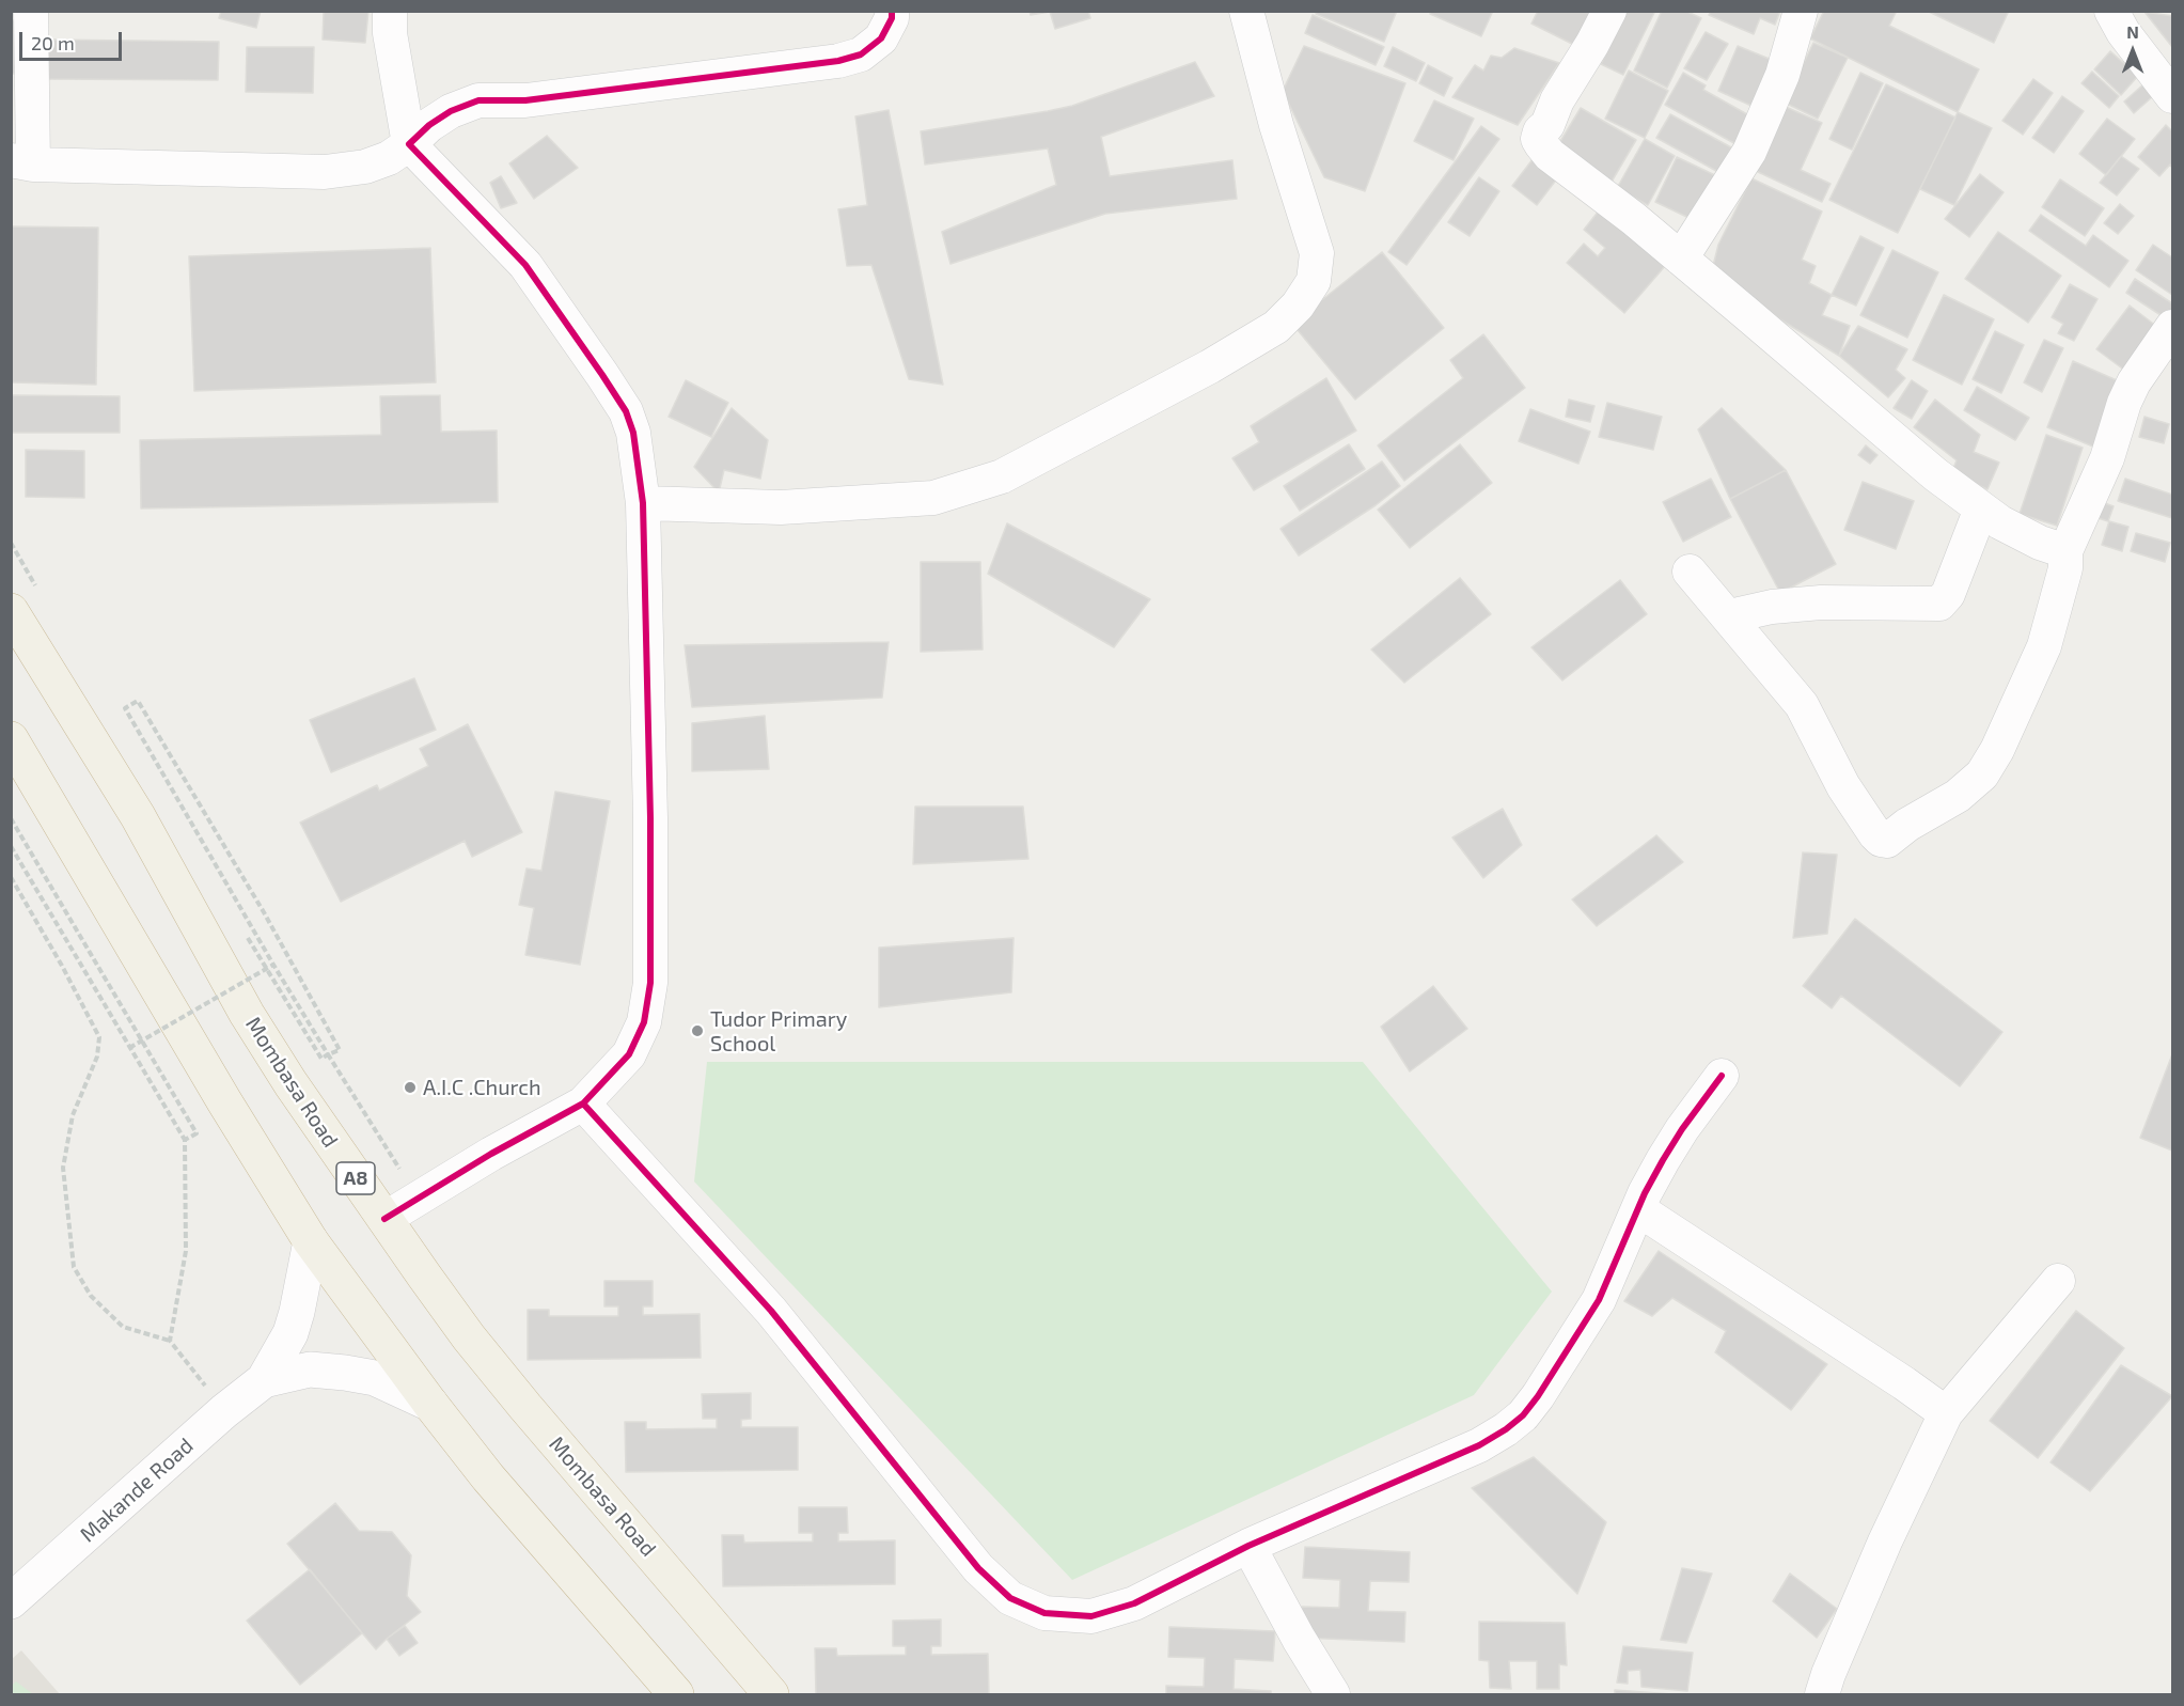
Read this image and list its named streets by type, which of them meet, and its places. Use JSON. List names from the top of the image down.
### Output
{
  "streets": {
    "highway": ["Mombasa Road", "A8"],
    "main road": ["Makande Road"]
  },
  "places": ["Tudor Primary School", "A.I.C .Church"],
  "scale_bar": "20 m",
  "north": "top"
}
